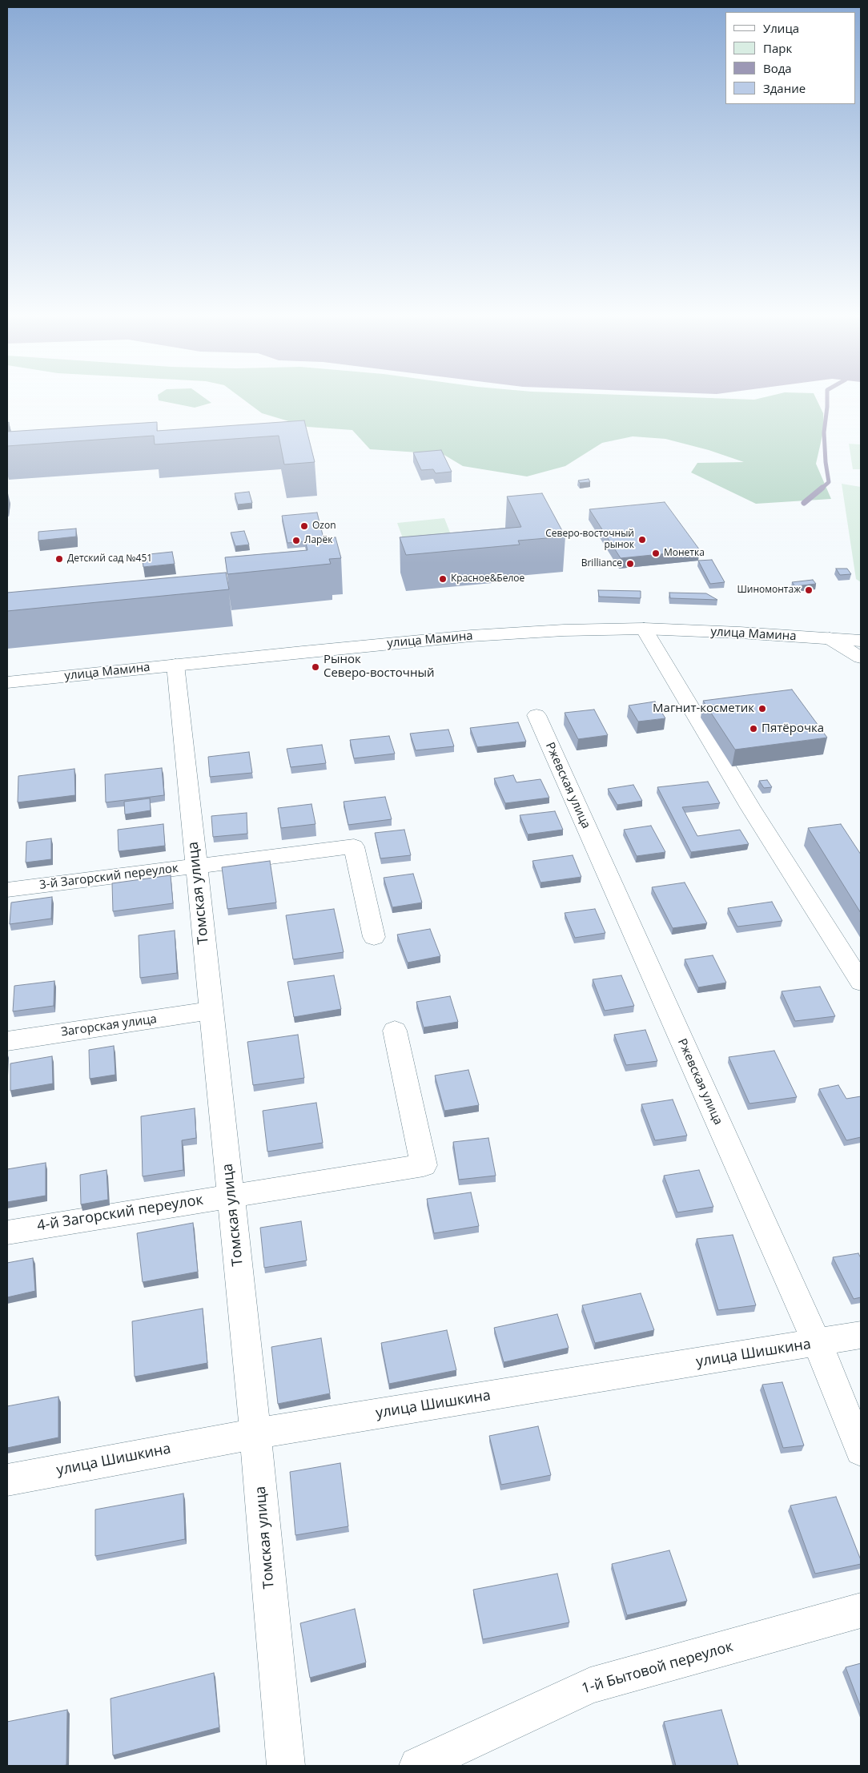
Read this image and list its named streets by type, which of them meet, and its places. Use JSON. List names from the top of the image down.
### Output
{
  "streets": {
    "street": [
      "улица Мамина",
      "Ржевская улица",
      "3-й Загорский переулок",
      "Томская улица",
      "Загорская улица",
      "4-й Загорский переулок",
      "улица Шишкина",
      "1-й Бытовой переулок"
    ]
  },
  "crossings": [
    ["улица Мамина", "Томская улица"],
    ["Ржевская улица", "улица Шишкина"],
    ["3-й Загорский переулок", "Томская улица"],
    ["Томская улица", "Загорская улица"],
    ["Томская улица", "4-й Загорский переулок"],
    ["Томская улица", "улица Шишкина"]
  ],
  "places": [
    "Ozon",
    "Северо-восточный рынок",
    "Ларёк",
    "Монетка",
    "Детский сад №451",
    "Brilliance",
    "Красное&Белое",
    "Шиномонтаж",
    "Рынок Северо-восточный",
    "Магнит-косметик",
    "Пятёрочка"
  ],
  "legend": [
    "Улица",
    "Парк",
    "Вода",
    "Здание"
  ]
}
